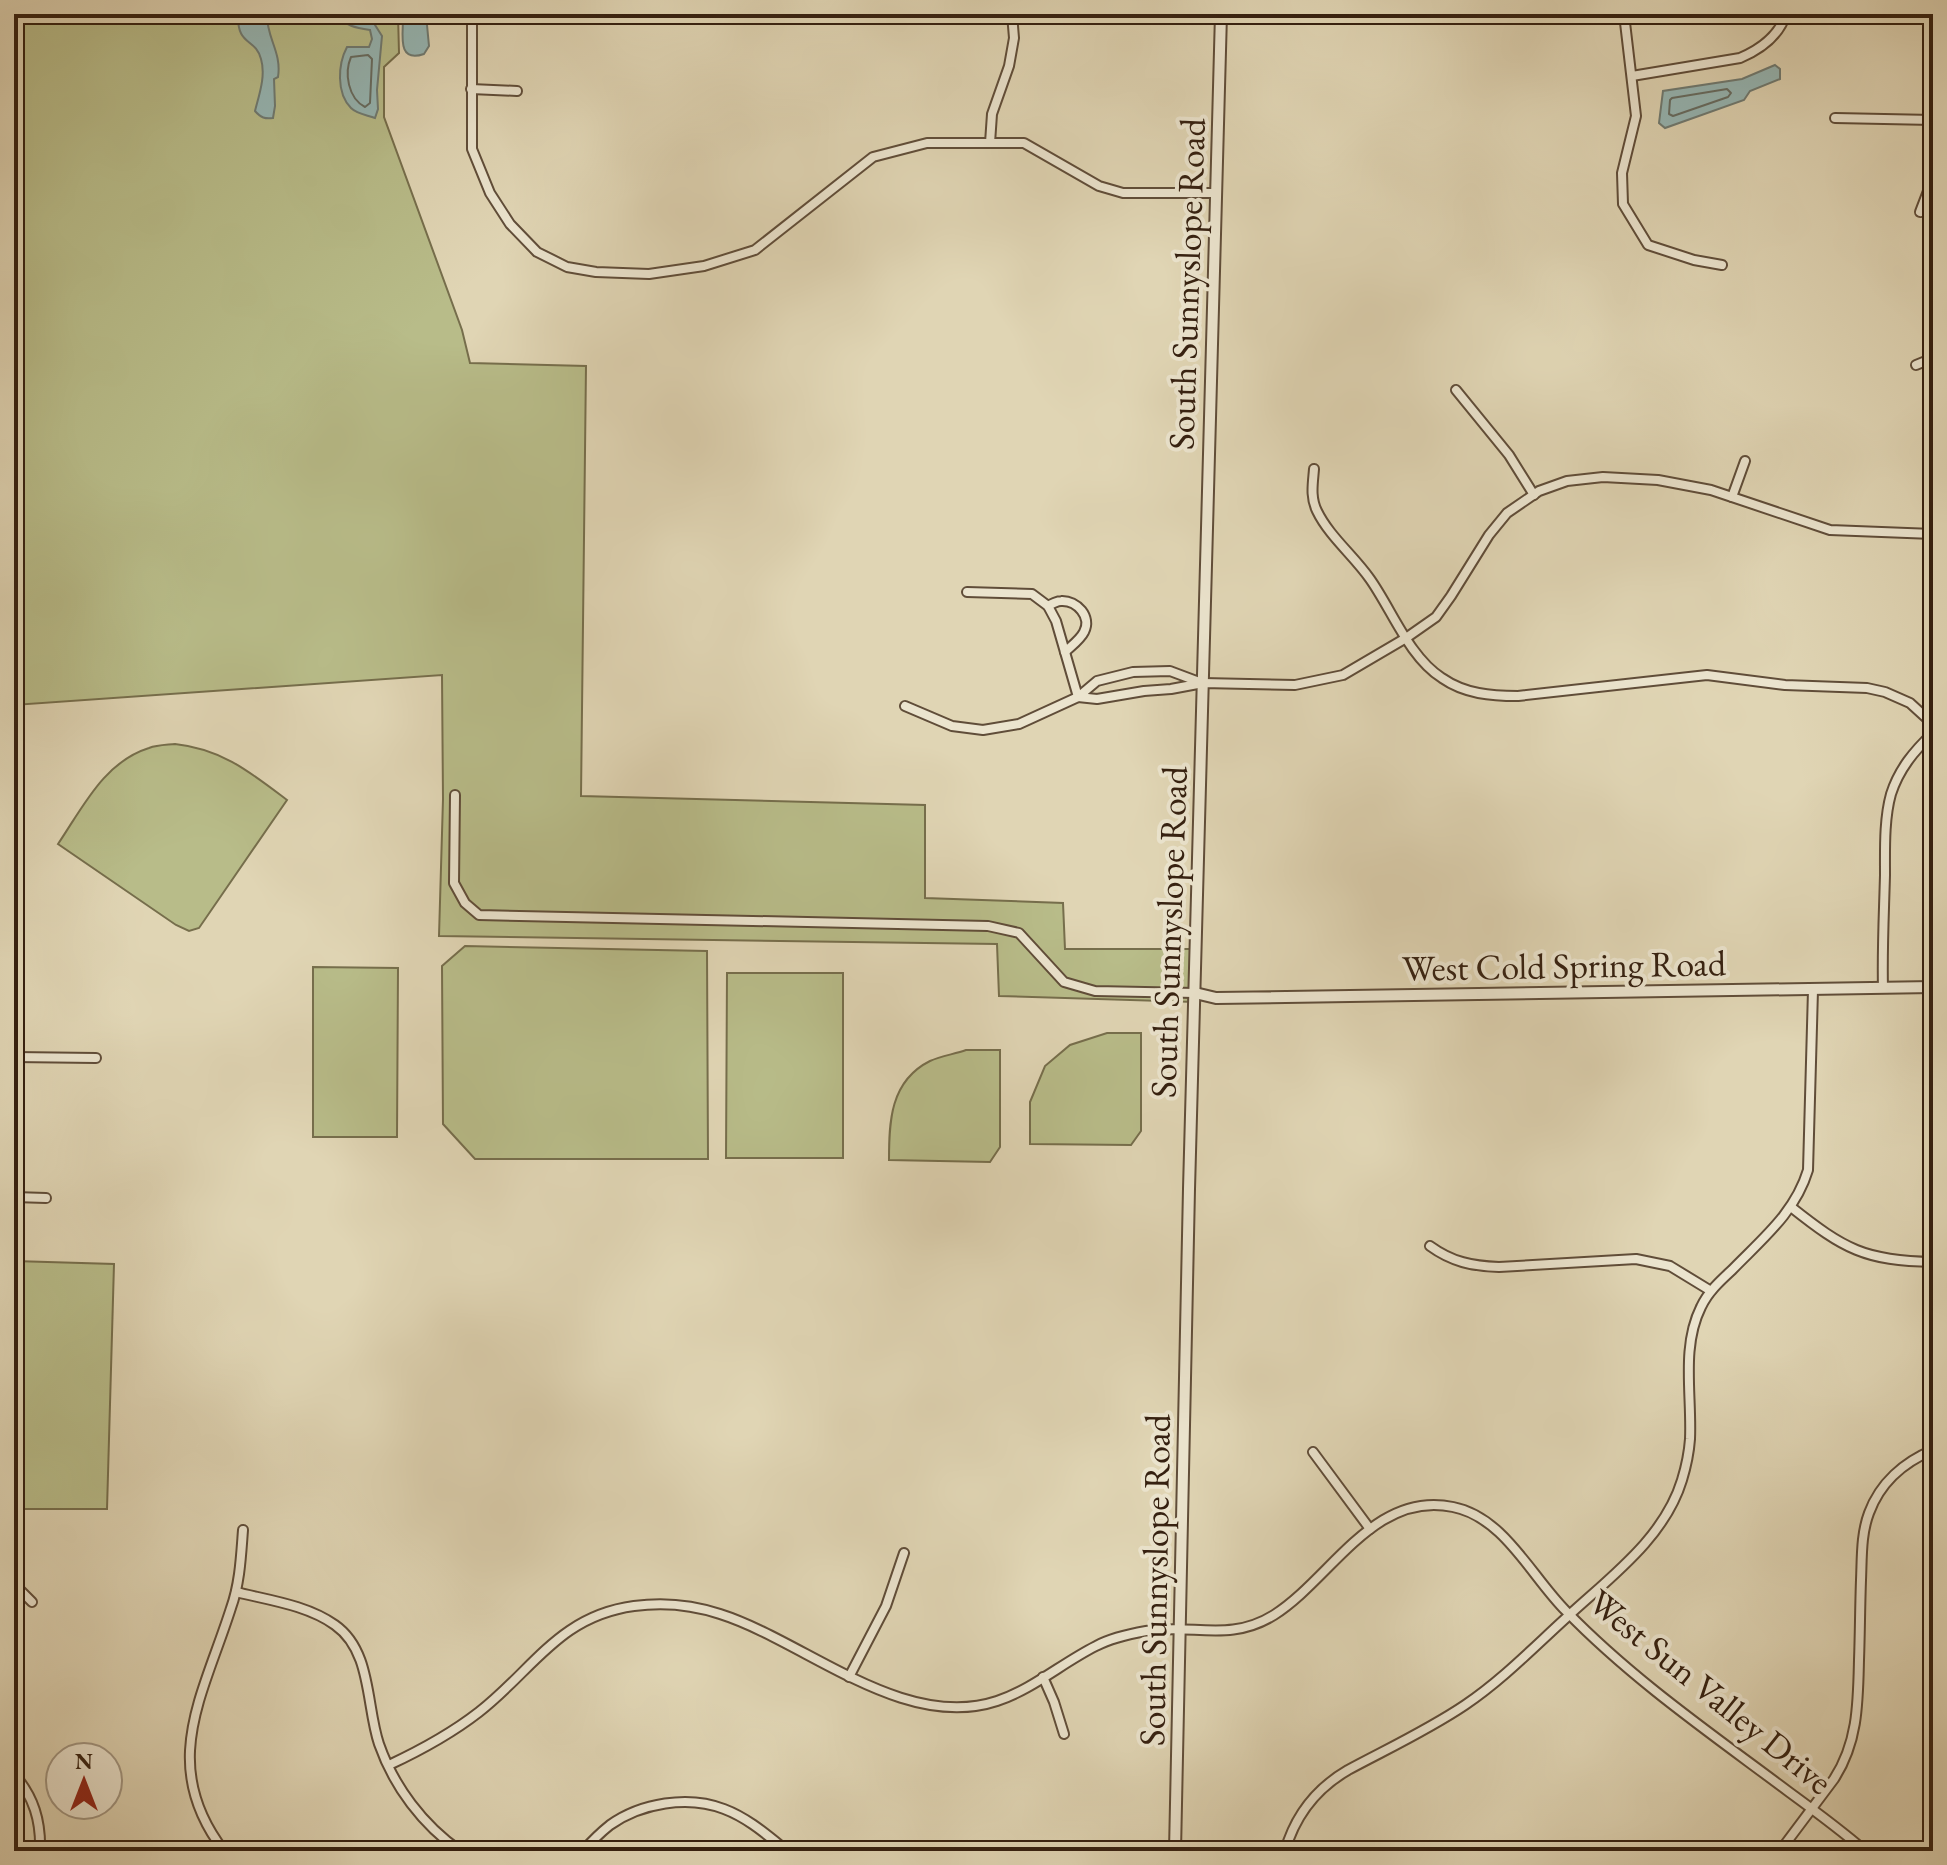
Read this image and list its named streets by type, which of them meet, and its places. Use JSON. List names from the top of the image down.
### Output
{
  "streets": {
    "street": ["South Sunnyslope Road", "West Cold Spring Road", "West Sun Valley Drive"]
  },
  "crossings": [
    ["South Sunnyslope Road", "West Cold Spring Road"],
    ["South Sunnyslope Road", "West Sun Valley Drive"]
  ],
  "north": "top"
}
